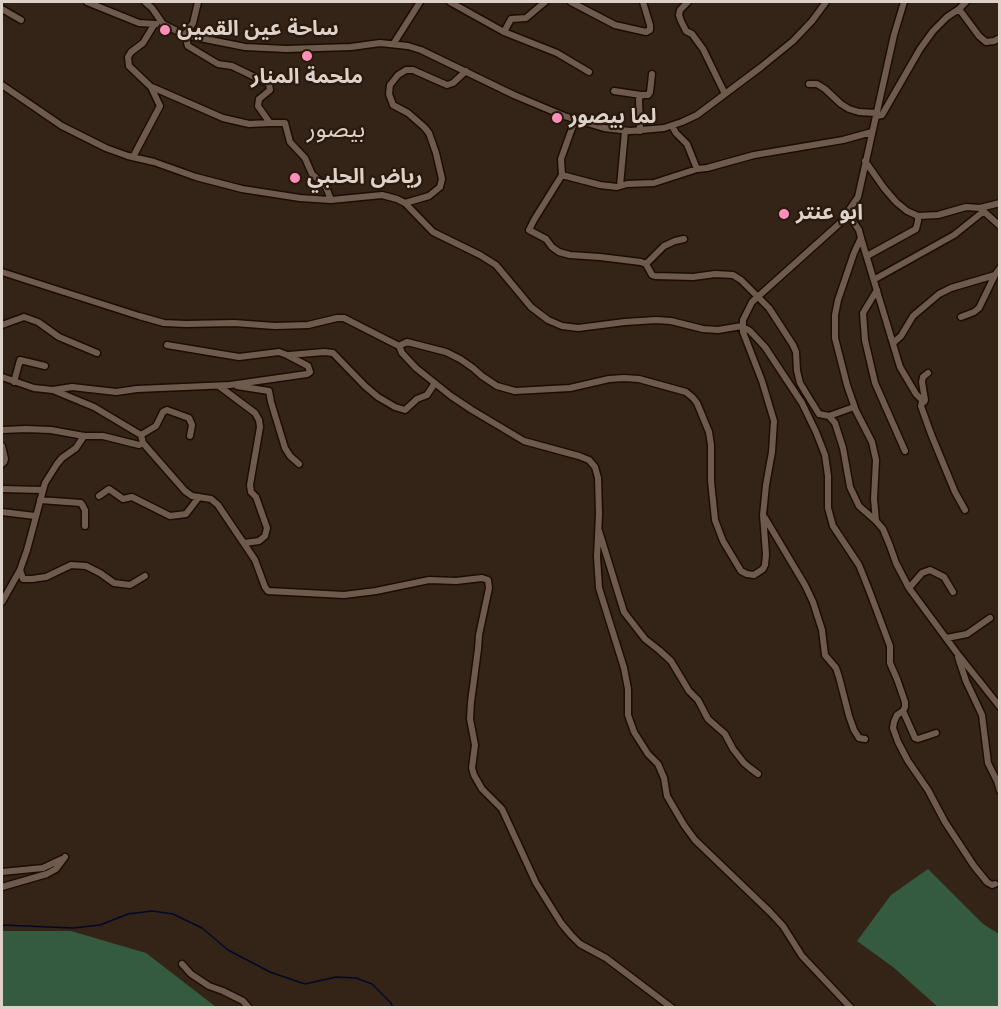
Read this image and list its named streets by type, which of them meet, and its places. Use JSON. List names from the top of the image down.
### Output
{
  "districts": ["بيصور"],
  "places": [
    "ساحة عين القمين",
    "ملحمة المنار",
    "لما بيصور",
    "رياض الحلبي",
    "ابو عنتر"
  ]
}
